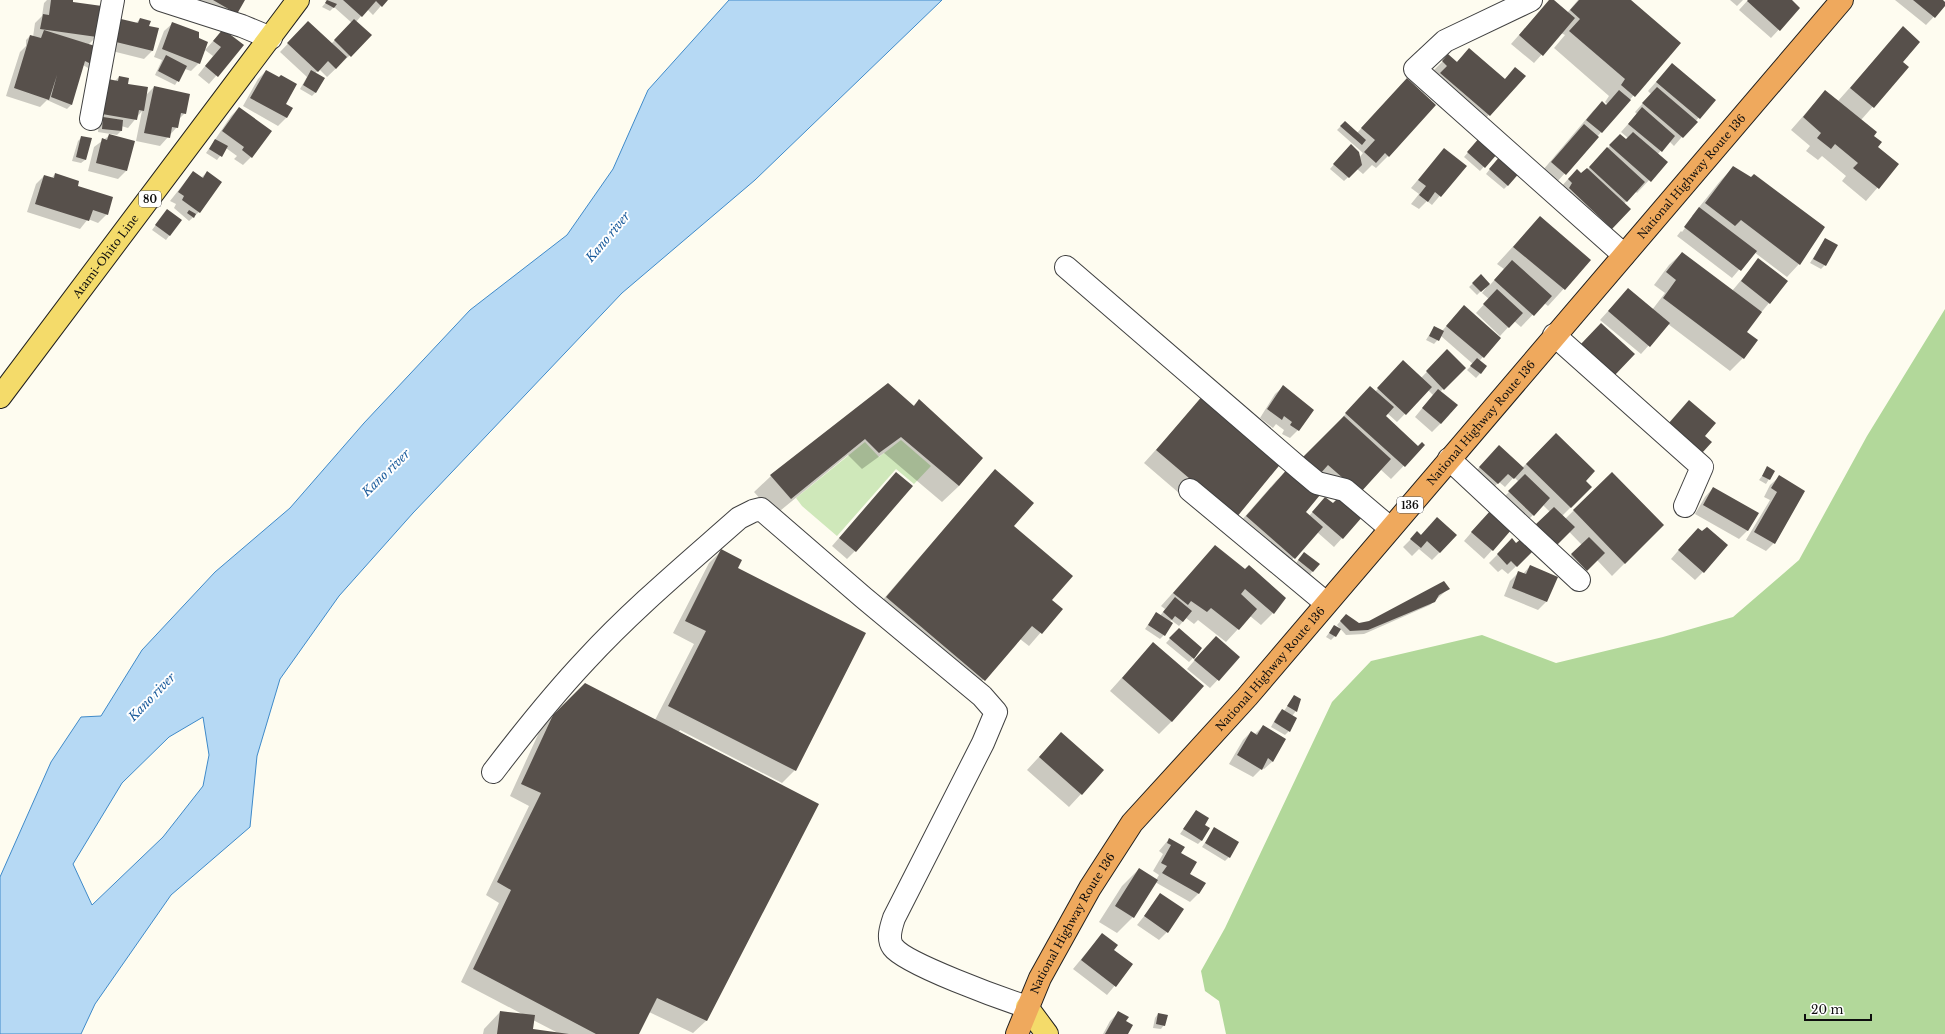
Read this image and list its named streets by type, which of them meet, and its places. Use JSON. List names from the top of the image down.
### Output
{
  "streets": {
    "highway": ["National Highway Route 136", "136"],
    "main road": ["80", "Atami-Ohito Line"]
  },
  "water": ["Kano river"],
  "scale_bar": "20 m"
}
